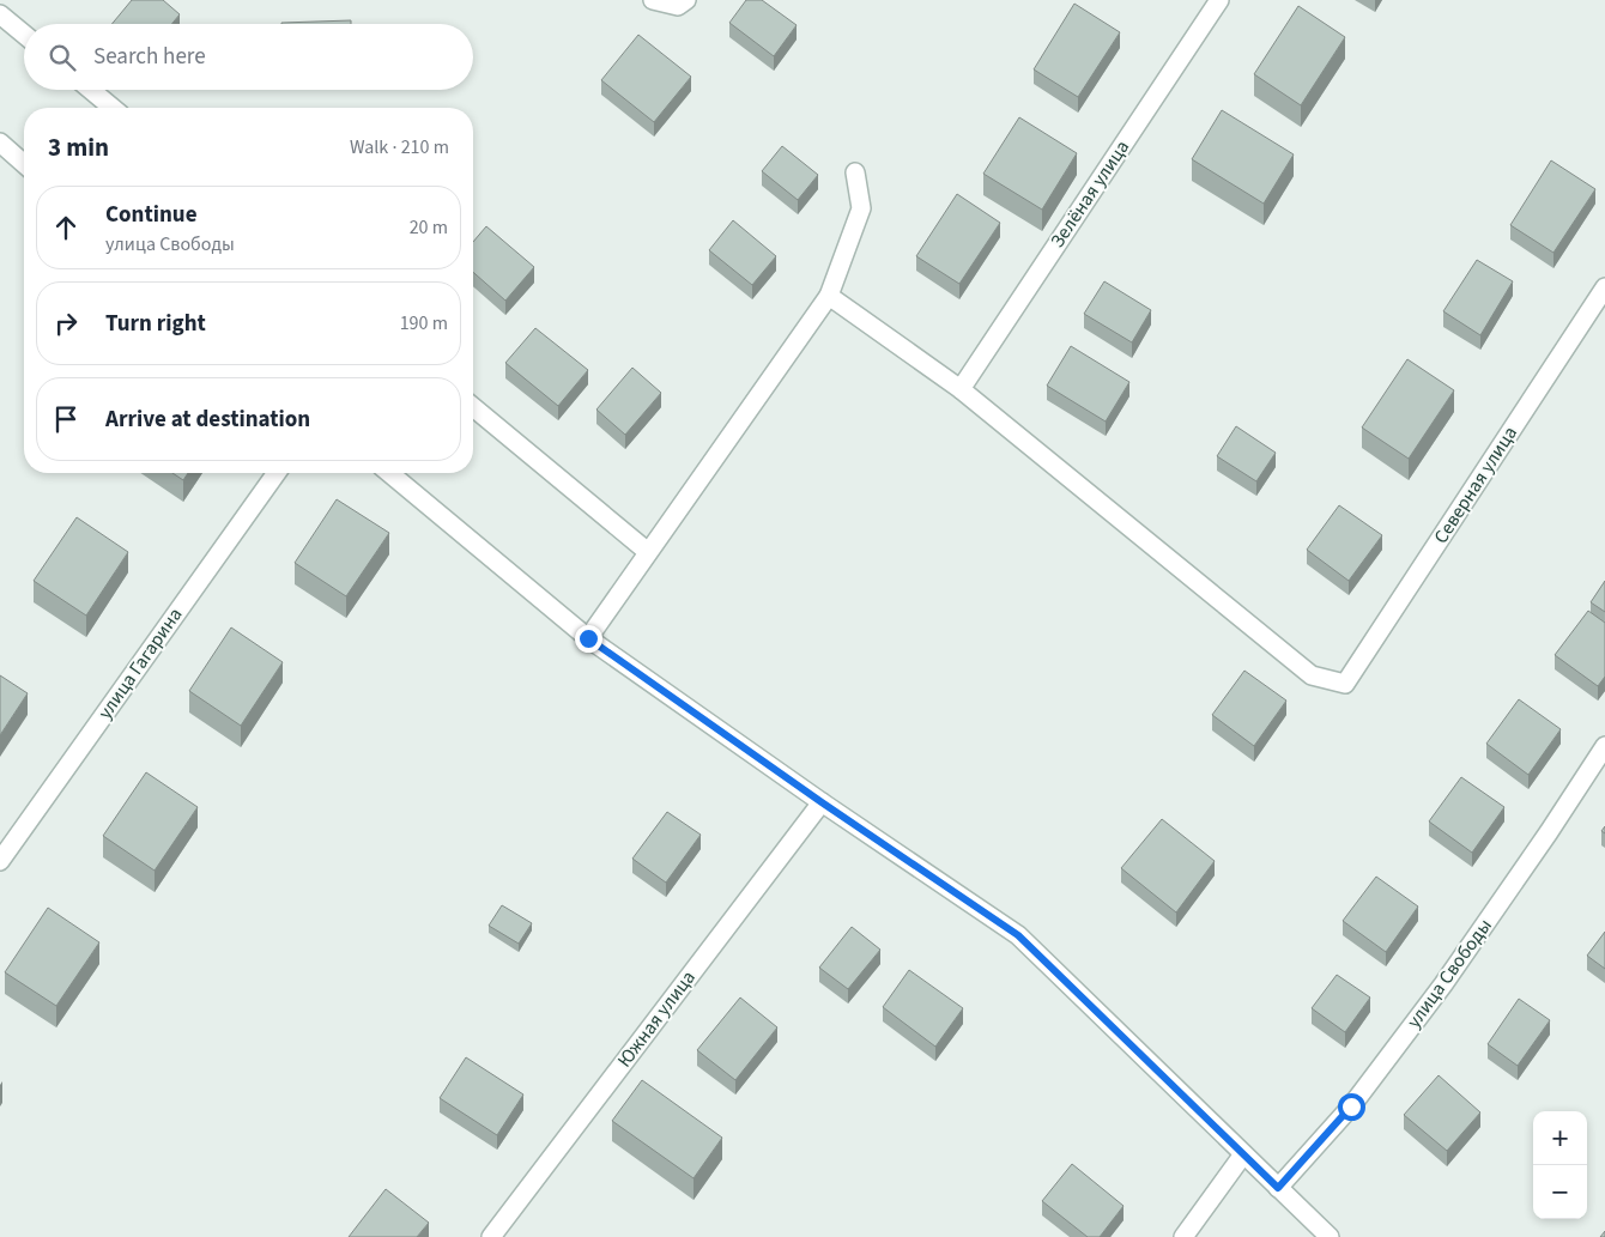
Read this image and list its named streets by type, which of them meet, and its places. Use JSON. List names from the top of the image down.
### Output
{
  "streets": {
    "street": [
      "Зелёная улица",
      "Северная улица",
      "улица Гагарина",
      "улица Свободы",
      "Южная улица"
    ]
  },
  "crossings": [
    ["Зелёная улица", "Северная улица"]
  ],
  "page": {
    "search": "Search here",
    "heading": ["3 min", "Walk · 210 m"],
    "list": [
      ["Continue", "улица Свободы", "20 m"],
      ["Turn right", "190 m"],
      "Arrive at destination"
    ],
    "map_buttons": ["+", "−"]
  }
}
